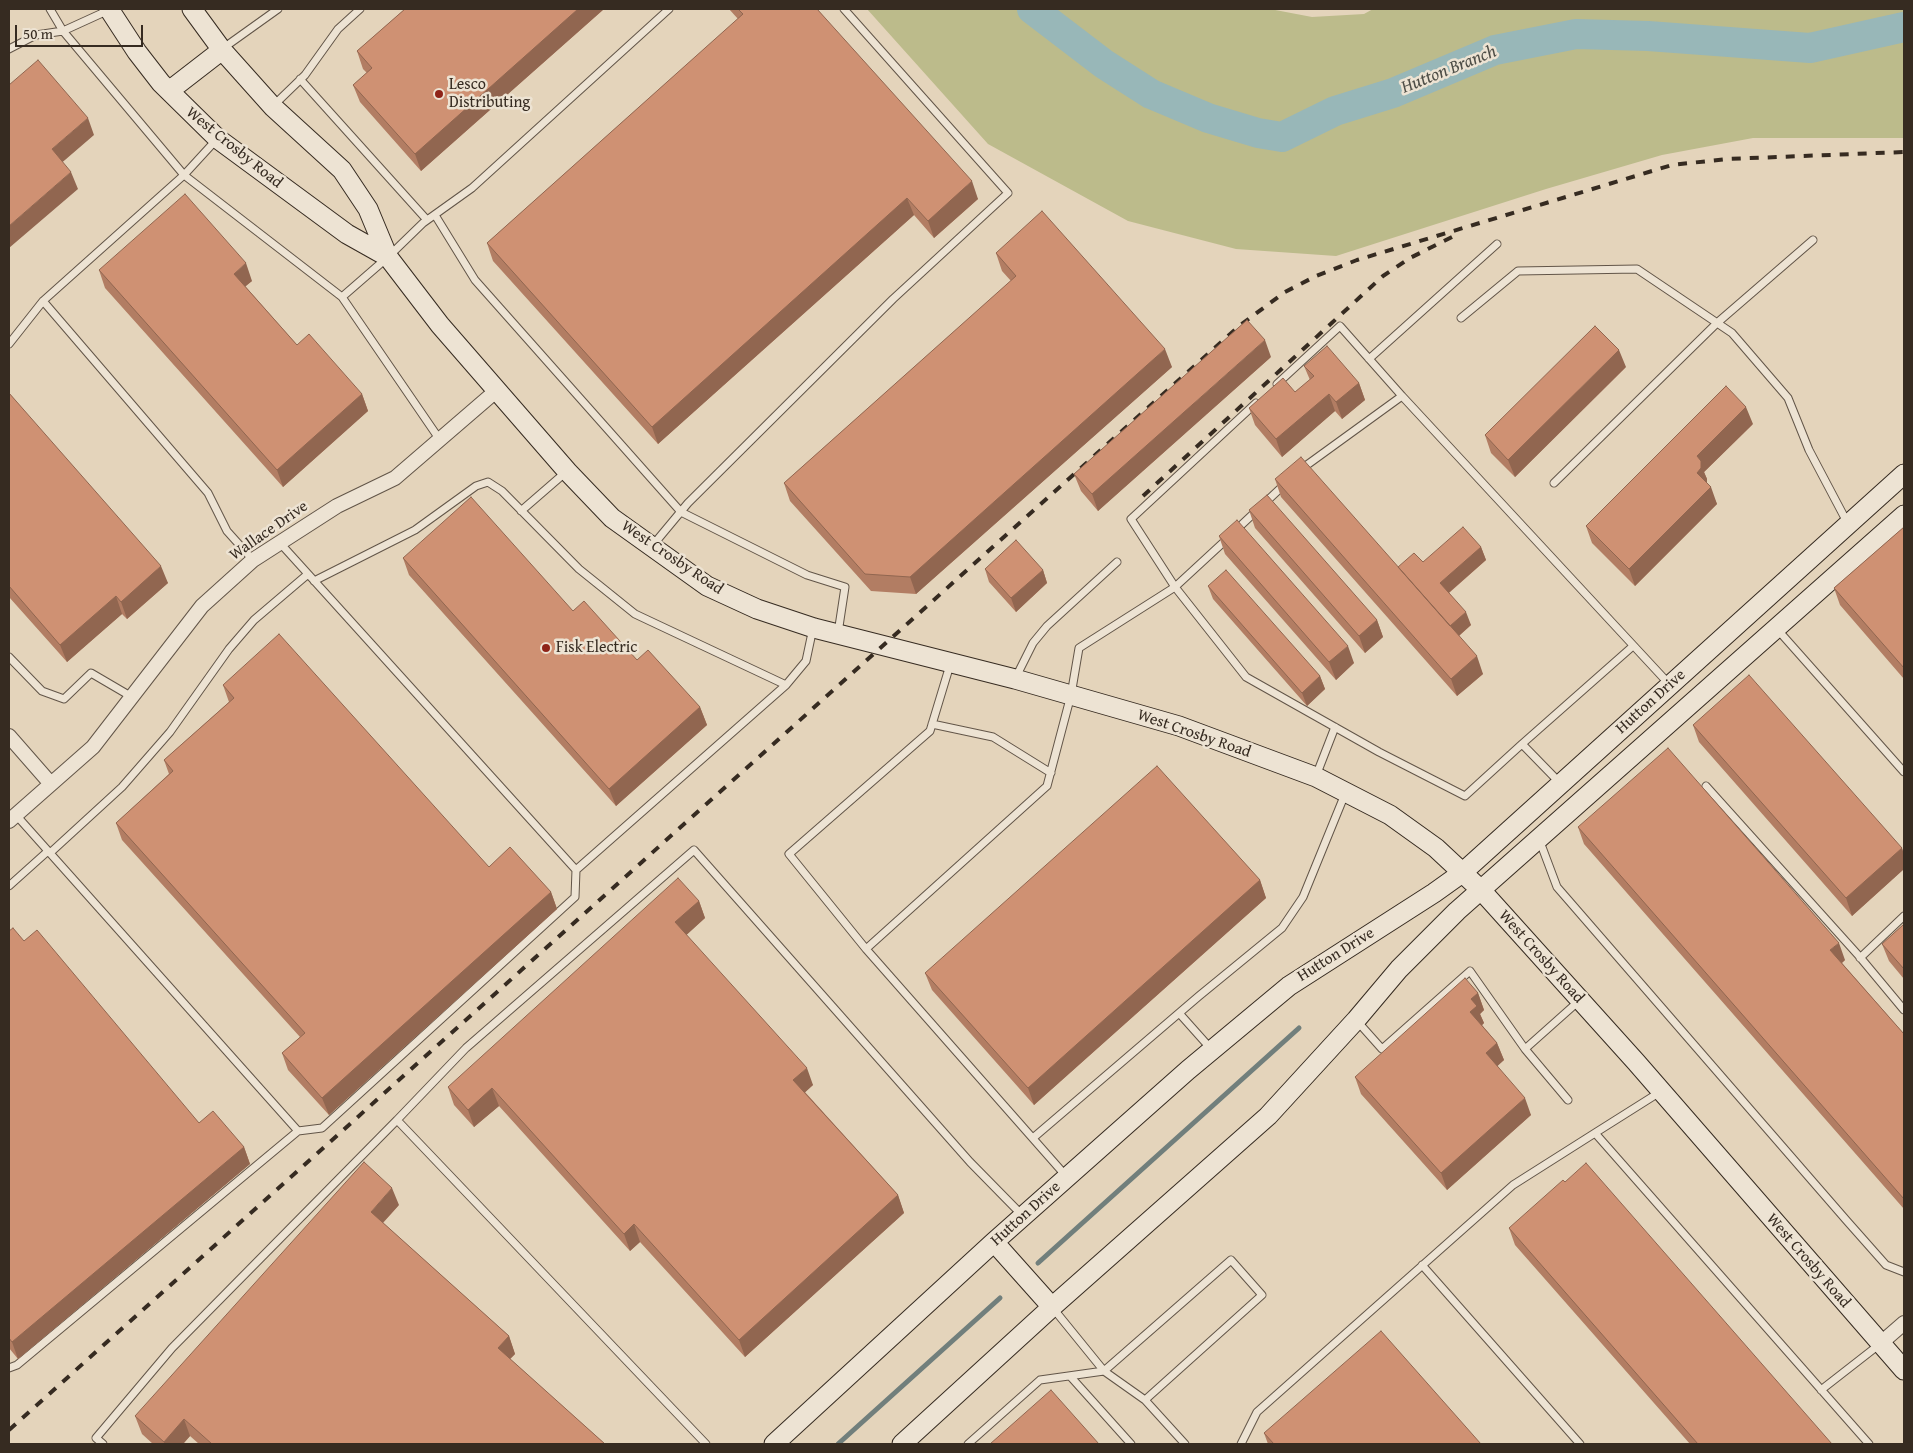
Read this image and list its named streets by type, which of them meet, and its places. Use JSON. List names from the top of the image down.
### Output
{
  "streets": {
    "street": ["West Crosby Road", "Wallace Drive", "Hutton Drive"]
  },
  "crossings": [
    ["West Crosby Road", "Wallace Drive"],
    ["West Crosby Road", "Hutton Drive"]
  ],
  "water": ["Hutton Branch"],
  "places": ["Lesco Distributing", "Fisk Electric"],
  "scale_bar": "50 m"
}
